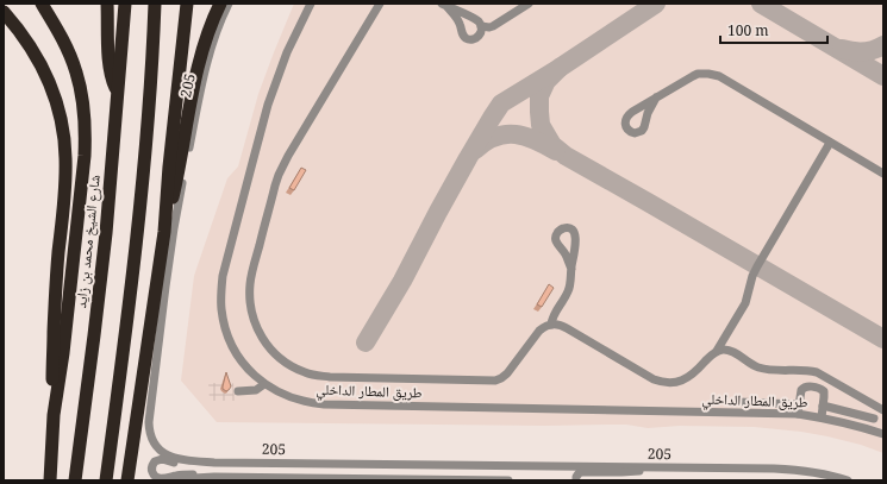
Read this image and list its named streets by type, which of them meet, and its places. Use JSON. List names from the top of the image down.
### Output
{
  "streets": {
    "highway": ["شارع الشيخ محمد بن زايد"],
    "street": ["205", "طريق المطار الداخلي"]
  },
  "scale_bar": "100 m"
}
